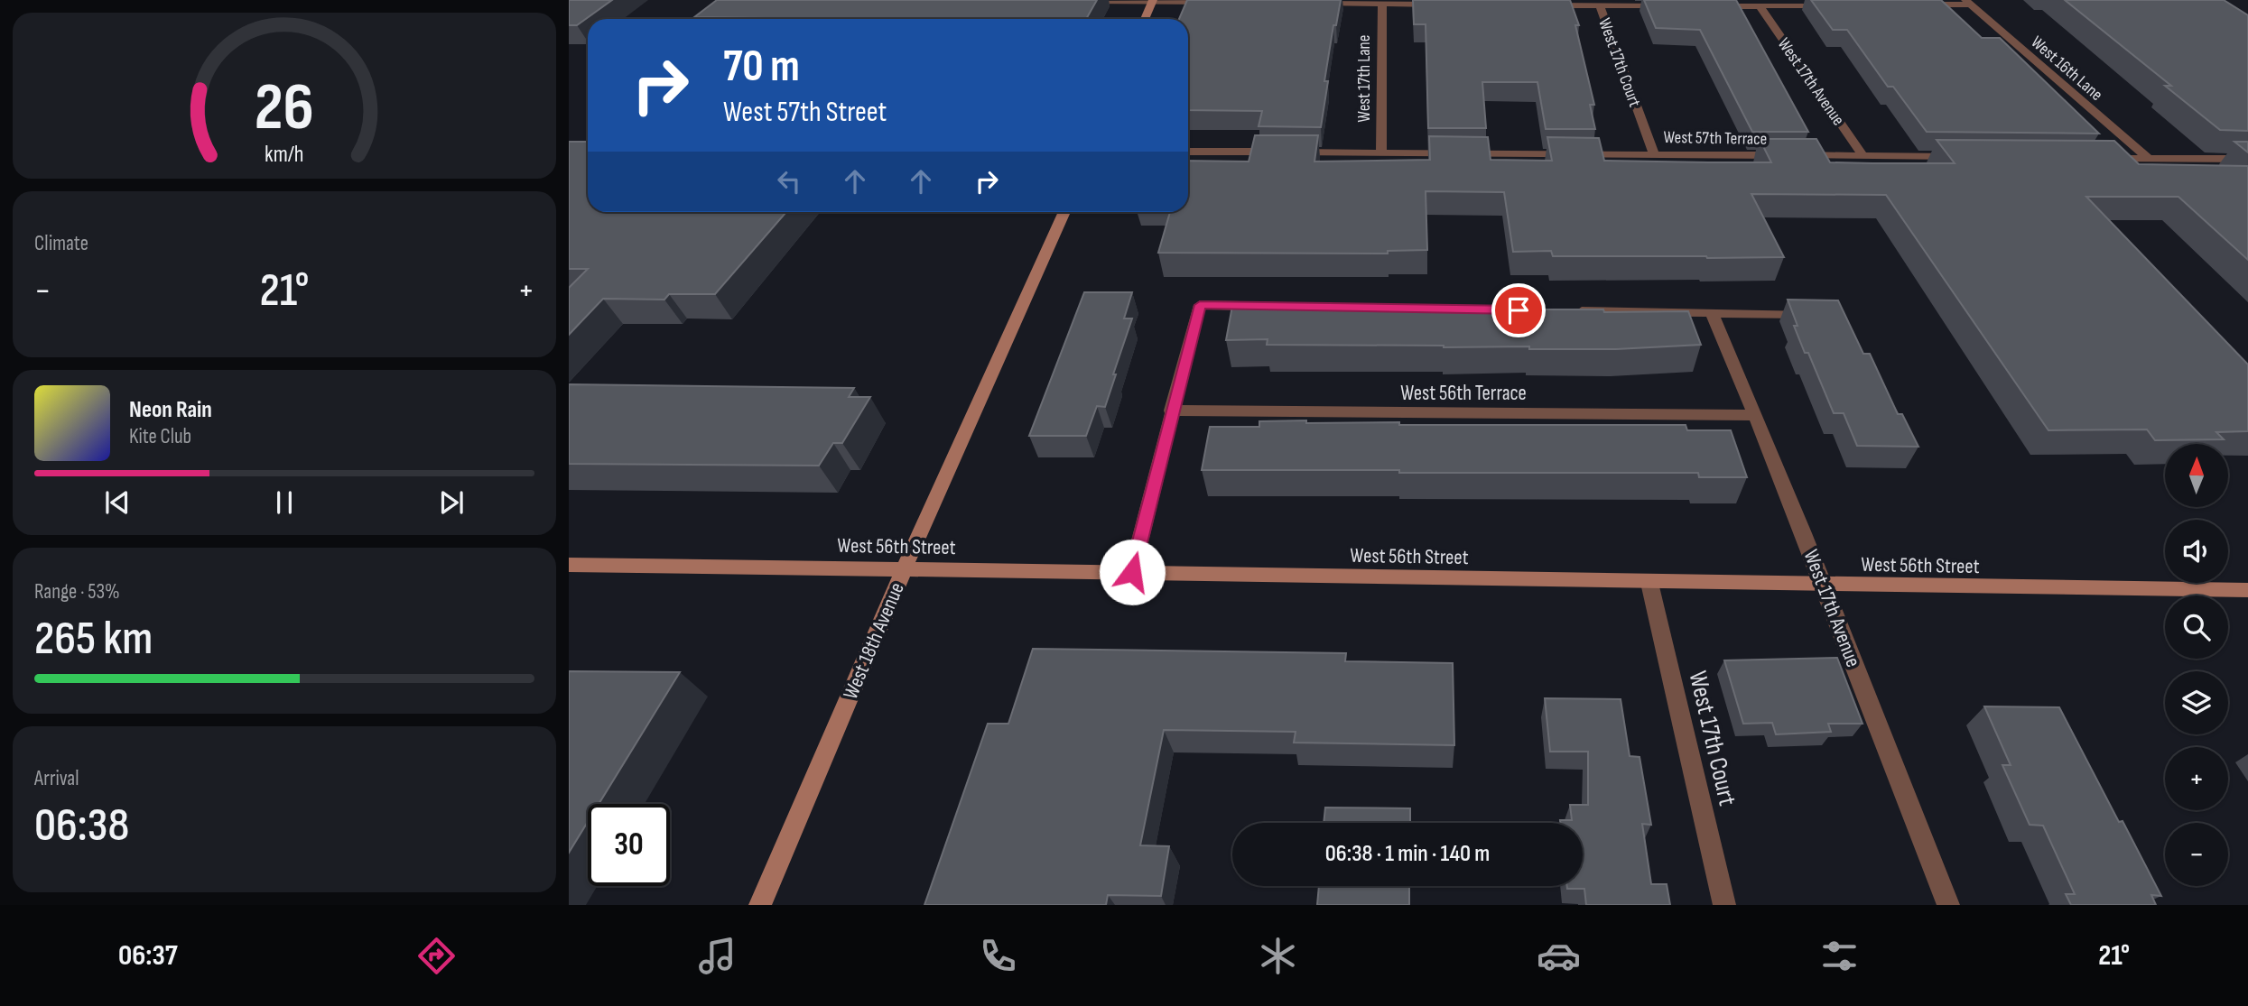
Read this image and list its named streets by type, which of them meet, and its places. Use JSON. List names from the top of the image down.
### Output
{
  "streets": {
    "street": [
      "West 17th Court",
      "West 16th Lane",
      "West 17th Lane",
      "West 17th Avenue",
      "West 57th Terrace",
      "West 56th Terrace",
      "West 56th Street",
      "West 18th Avenue"
    ]
  },
  "crossings": [
    ["West 17th Court", "West 57th Terrace"],
    ["West 17th Court", "West 56th Street"],
    ["West 17th Lane", "West 57th Terrace"],
    ["West 17th Avenue", "West 57th Terrace"],
    ["West 17th Avenue", "West 56th Terrace"],
    ["West 17th Avenue", "West 56th Street"],
    ["West 56th Street", "West 18th Avenue"]
  ],
  "north": "top",
  "page": {
    "turn": ["70 m", "West 57th Street"],
    "tile": [
      "Climate",
      ["Range · 53%", "265 km"],
      ["Arrival", "06:38"]
    ],
    "heat": ["−", "21°", "+"],
    "song": ["Neon Rain", "Kite Club"],
    "map_buttons": ["+", "−"],
    "limit": "30",
    "trip": "06:38 · 1 min · 140 m",
    "tabs": ["06:37", "21°"],
    "gauge": ["26", "km/h"]
  }
}
